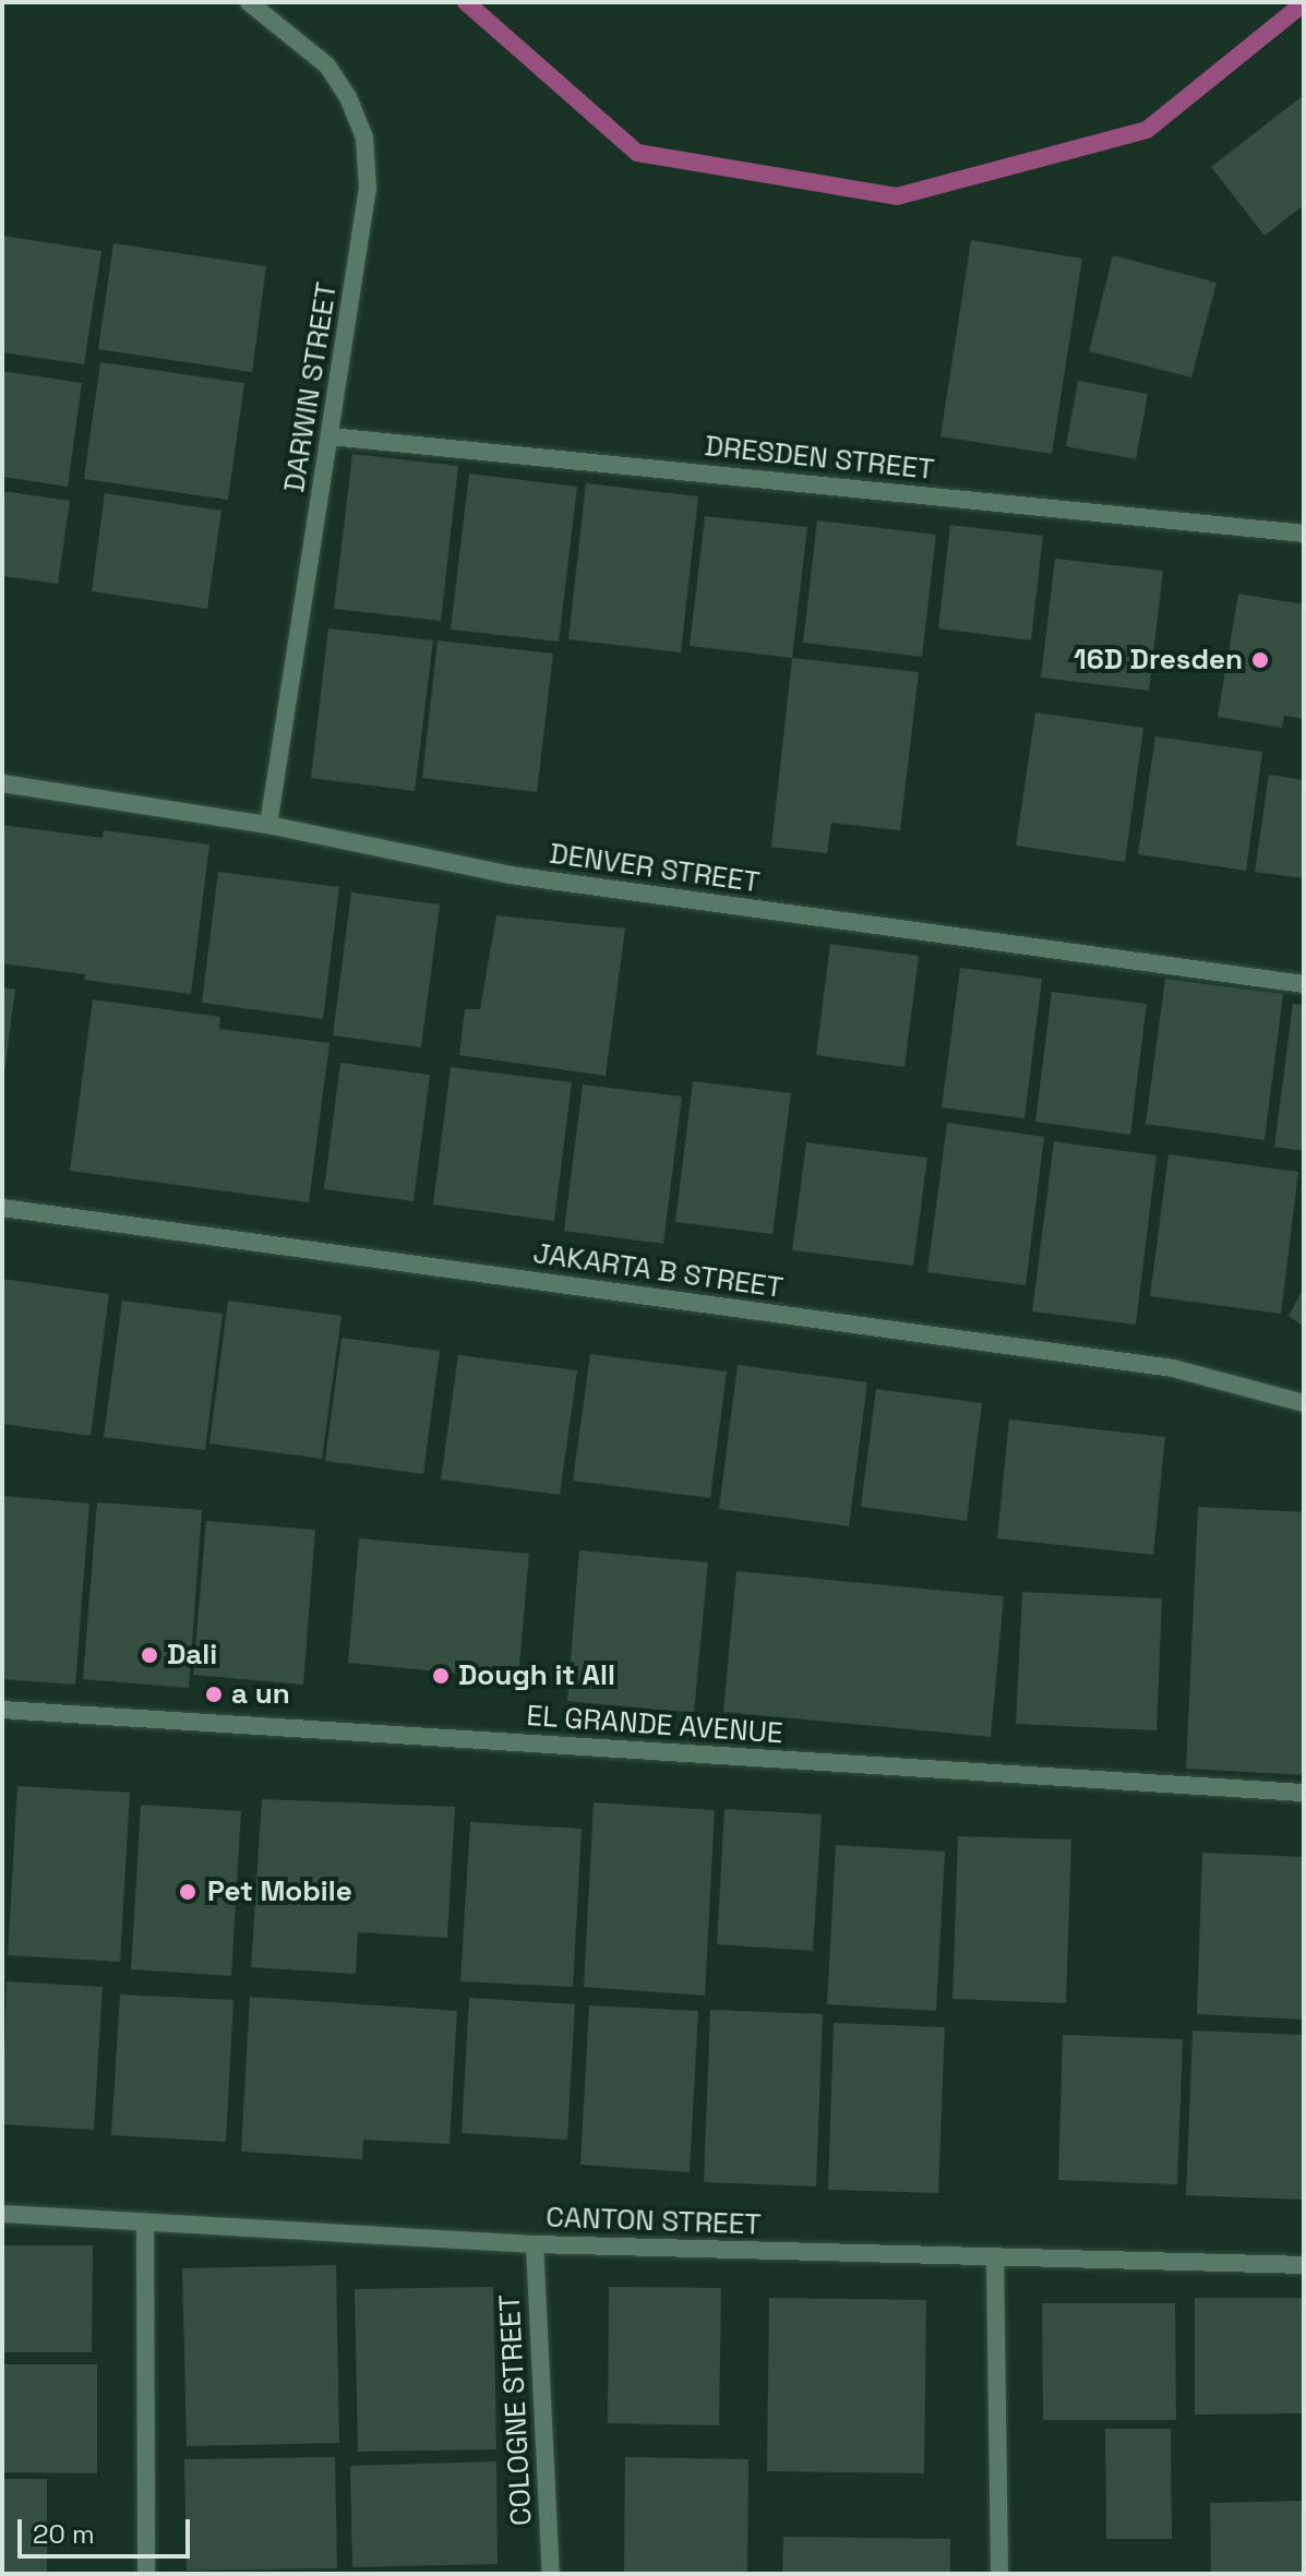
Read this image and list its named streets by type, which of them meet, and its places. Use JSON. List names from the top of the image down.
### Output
{
  "streets": {
    "street": [
      "DARWIN STREET",
      "DRESDEN STREET",
      "DENVER STREET",
      "JAKARTA B STREET",
      "EL GRANDE AVENUE",
      "CANTON STREET",
      "COLOGNE STREET"
    ]
  },
  "crossings": [
    ["DARWIN STREET", "DRESDEN STREET"],
    ["DARWIN STREET", "DENVER STREET"],
    ["CANTON STREET", "COLOGNE STREET"]
  ],
  "places": [
    "16D Dresden",
    "Dali",
    "Dough it All",
    "a un",
    "Pet Mobile"
  ],
  "scale_bar": "20 m"
}
